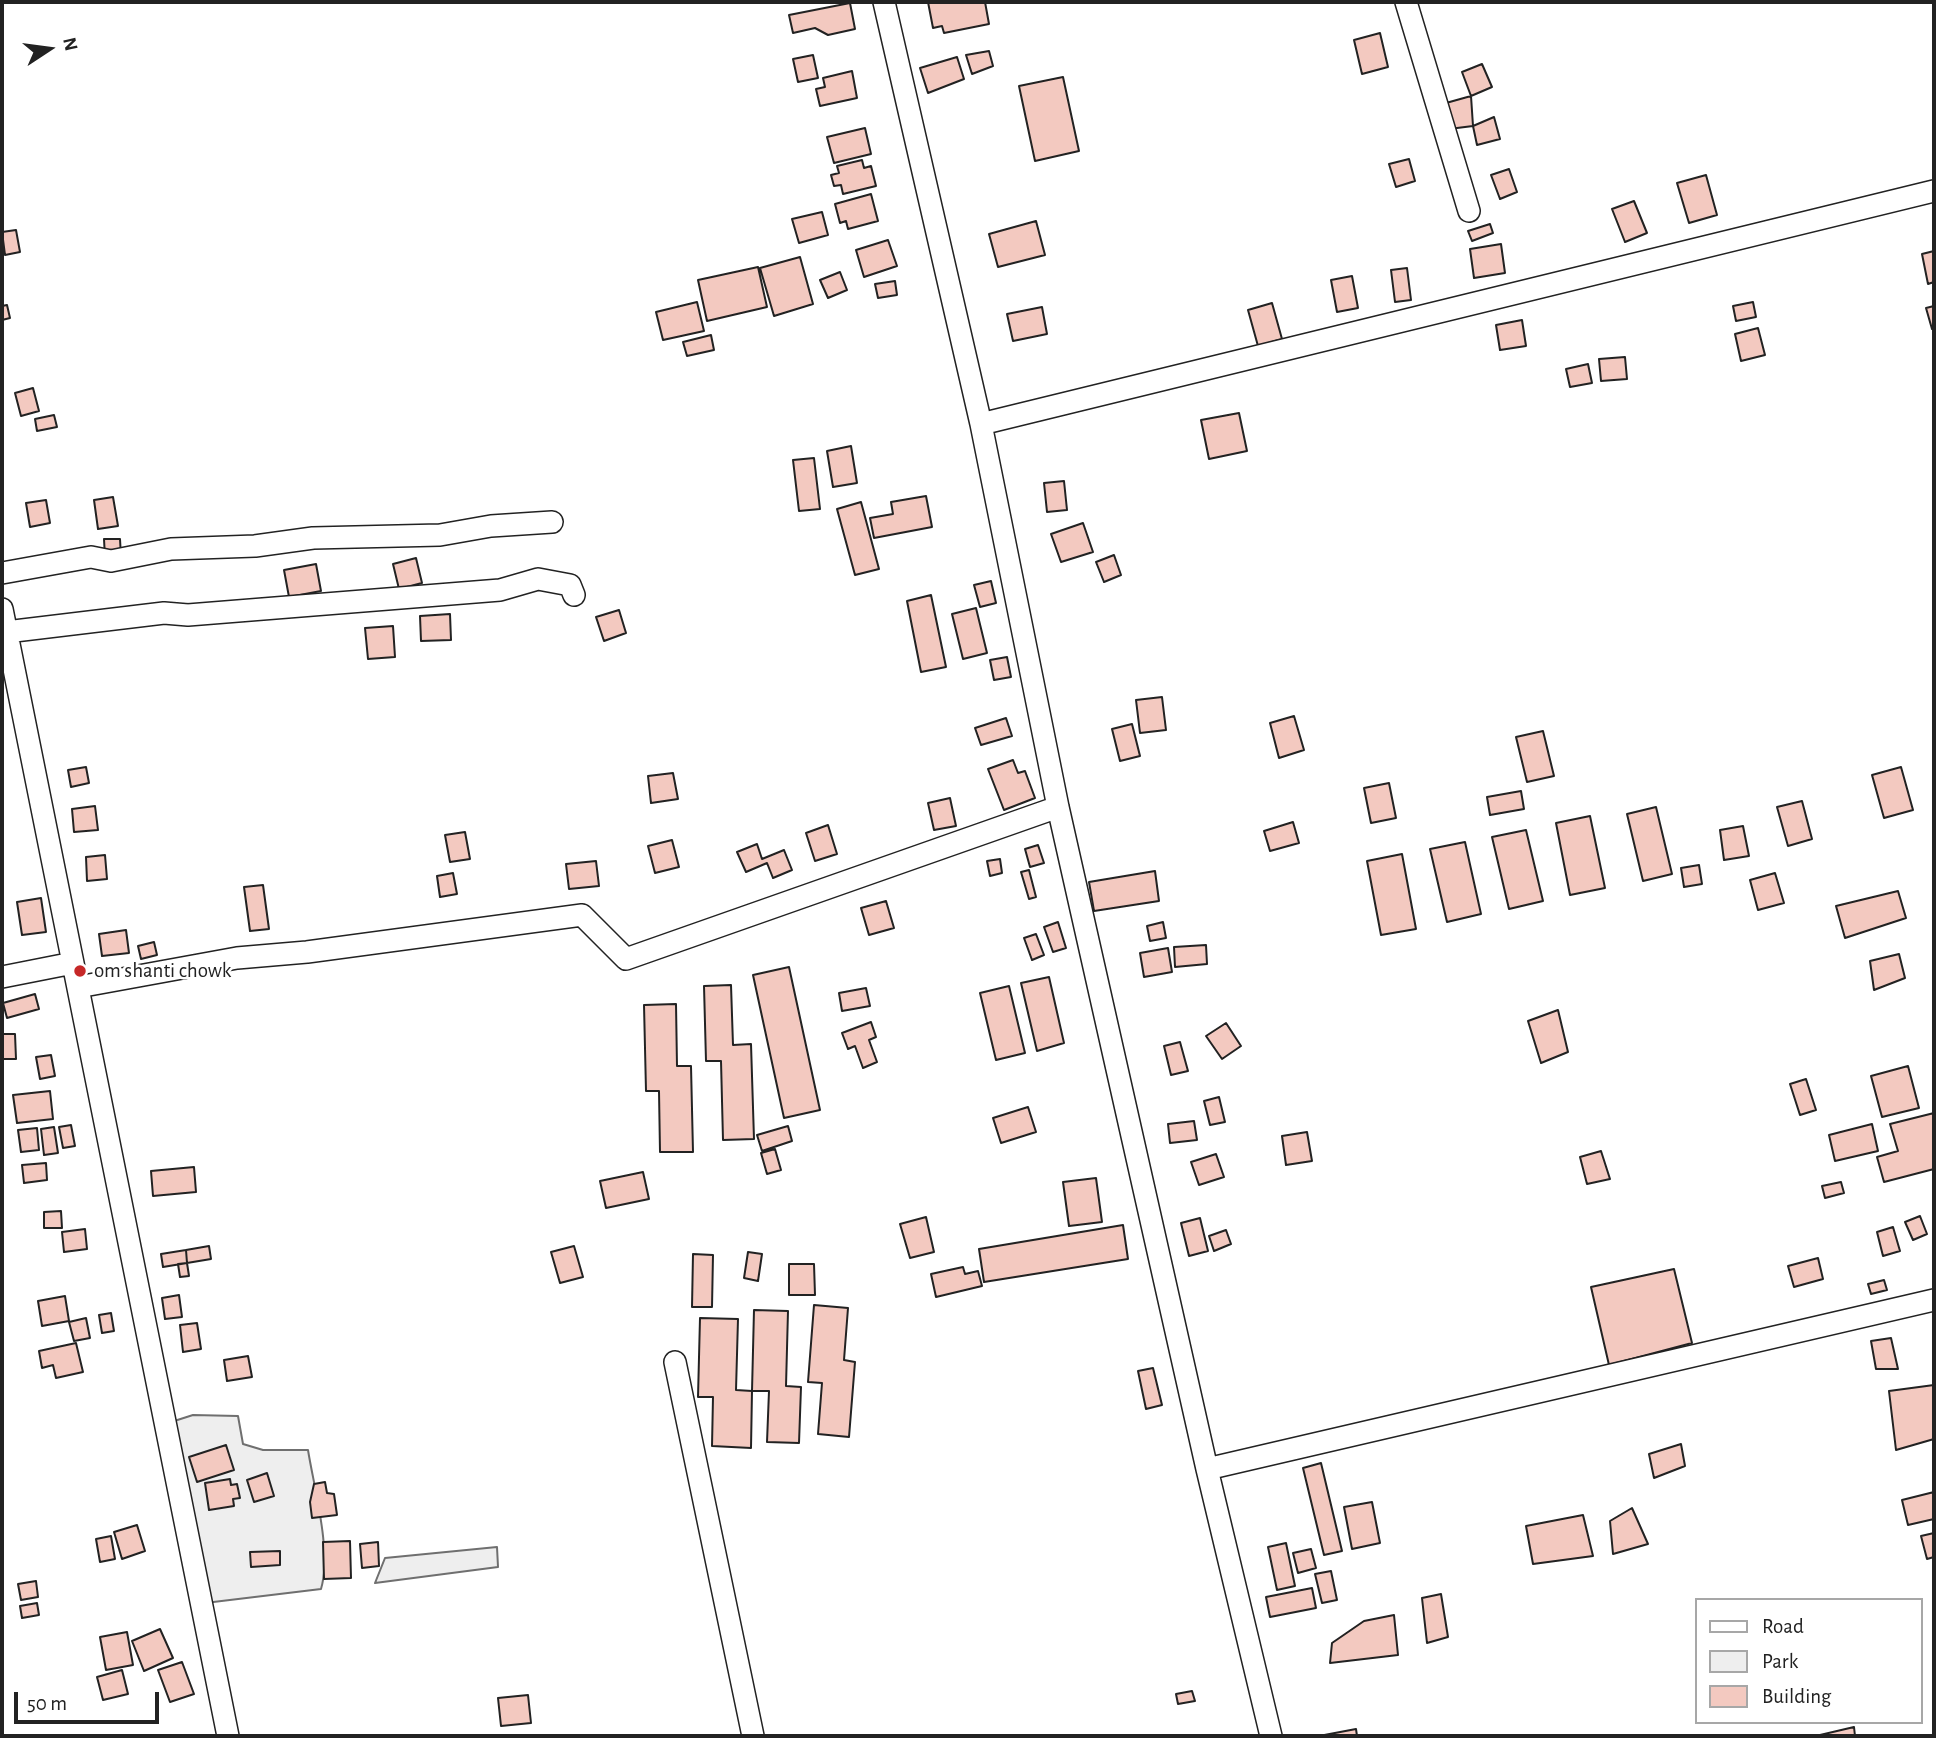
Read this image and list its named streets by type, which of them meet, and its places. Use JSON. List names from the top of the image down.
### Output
{
  "places": ["om shanti chowk"],
  "legend": ["Road", "Park", "Building"],
  "scale_bar": "50 m",
  "north": "right"
}
